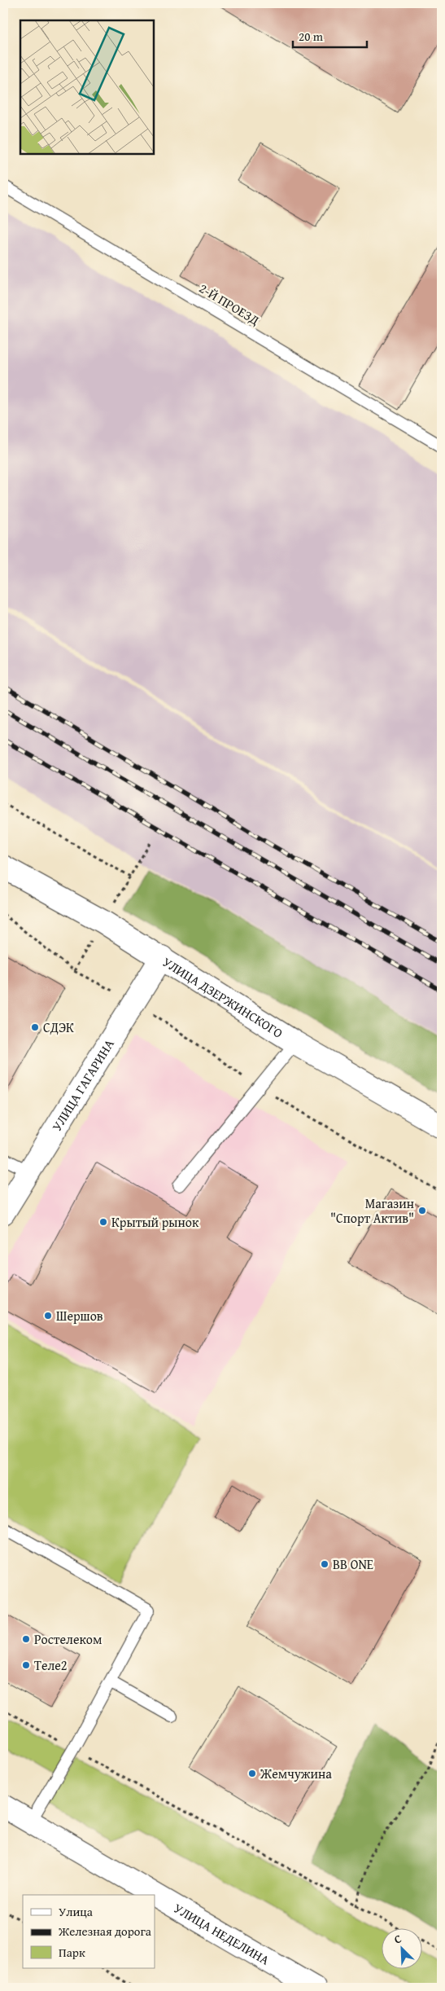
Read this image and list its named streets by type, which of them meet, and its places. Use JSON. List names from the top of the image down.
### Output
{
  "streets": {
    "street": ["УЛИЦА ДЗЕРЖИНСКОГО", "УЛИЦА ГАГАРИНА", "УЛИЦА НЕДЕЛИНА"],
    "lane": ["2-Й ПРОЕЗД"]
  },
  "crossings": [
    ["УЛИЦА ДЗЕРЖИНСКОГО", "УЛИЦА ГАГАРИНА"]
  ],
  "places": [
    "СДЭК",
    "Магазин \"Спорт Актив\"",
    "Крытый рынок",
    "Шершов",
    "BB ONE",
    "Ростелеком",
    "Теле2",
    "Жемчужина"
  ],
  "legend": ["Улица", "Железная дорога", "Парк"],
  "scale_bar": "20 m",
  "north": "top left"
}
